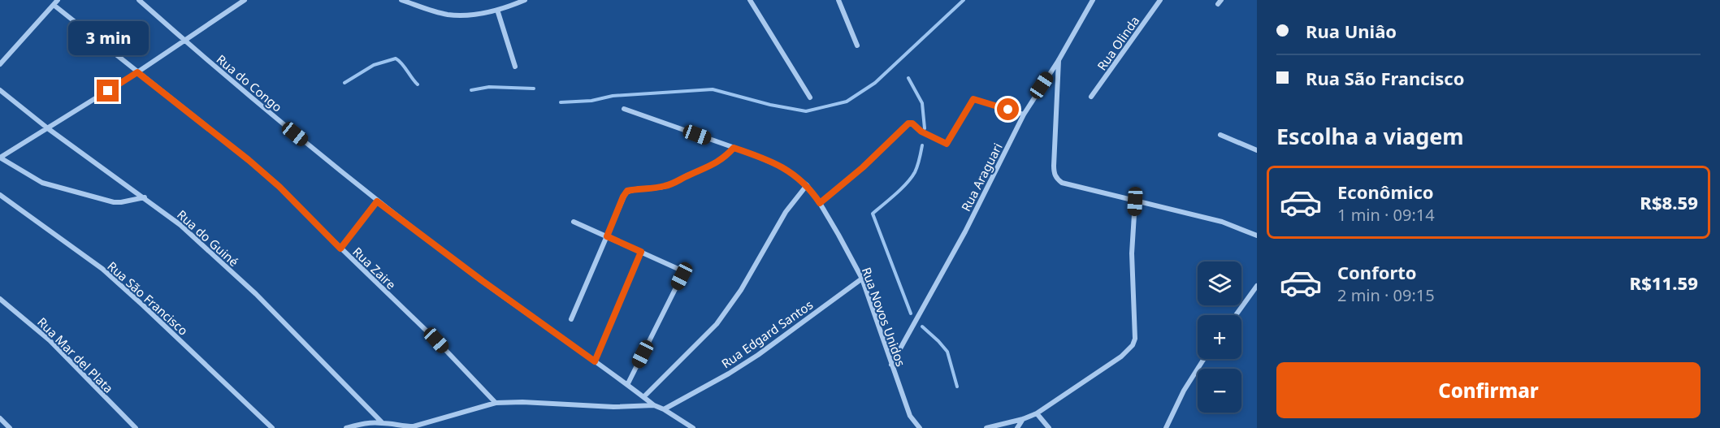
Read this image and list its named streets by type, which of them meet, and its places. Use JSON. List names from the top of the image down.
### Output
{
  "streets": {
    "street": [
      "Rua Olinda",
      "Rua do Congo",
      "Rua Araguari",
      "Rua do Guiné",
      "Rua Zaire",
      "Rua São Francisco",
      "Rua Novos Unidos",
      "Rua Edgard Santos",
      "Rua Mar del Plata"
    ]
  },
  "crossings": [
    ["Rua Araguari", "Rua Novos Unidos"],
    ["Rua Novos Unidos", "Rua Edgard Santos"]
  ],
  "page": {
    "banner": ["Rua Uniâo", "Rua São Francisco"],
    "bubble": "3 min",
    "heading": "Escolha a viagem",
    "list": [
      {
        "name": "Econômico",
        "note": "1 min · 09:14",
        "value": "R$8.59"
      },
      {
        "name": "Conforto",
        "note": "2 min · 09:15",
        "value": "R$11.59"
      }
    ],
    "map_buttons": ["+", "−"],
    "buttons": "Confirmar"
  }
}
